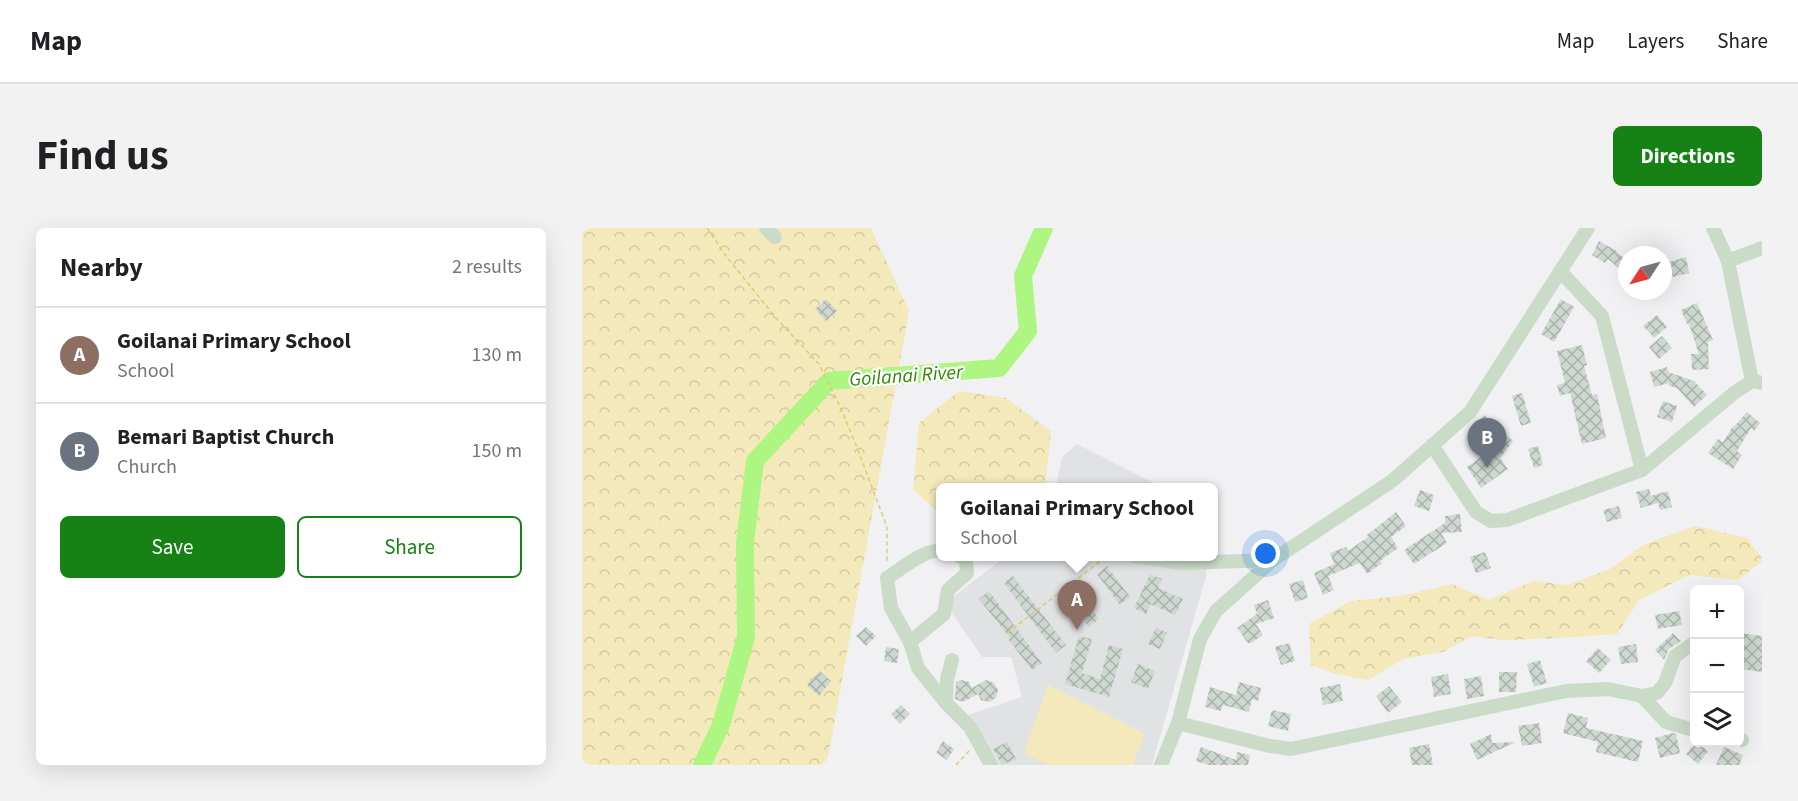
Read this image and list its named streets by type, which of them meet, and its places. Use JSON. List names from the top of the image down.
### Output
{
  "water": ["Goilanai River"],
  "north": "bottom left",
  "page": {
    "header": "Map",
    "nav": ["Map", "Layers", "Share"],
    "title": "Find us",
    "buttons": [
      "Directions",
      ["Save", "Share"]
    ],
    "heading": ["Nearby", "2 results"],
    "list": [
      {
        "mark": "A",
        "name": "Goilanai Primary School",
        "note": "School",
        "value": "130 m"
      },
      {
        "mark": "B",
        "name": "Bemari Baptist Church",
        "note": "Church",
        "value": "150 m"
      }
    ],
    "pins": ["B", "A"],
    "popup": ["Goilanai Primary School", "School"],
    "map_buttons": ["+", "−"]
  }
}
